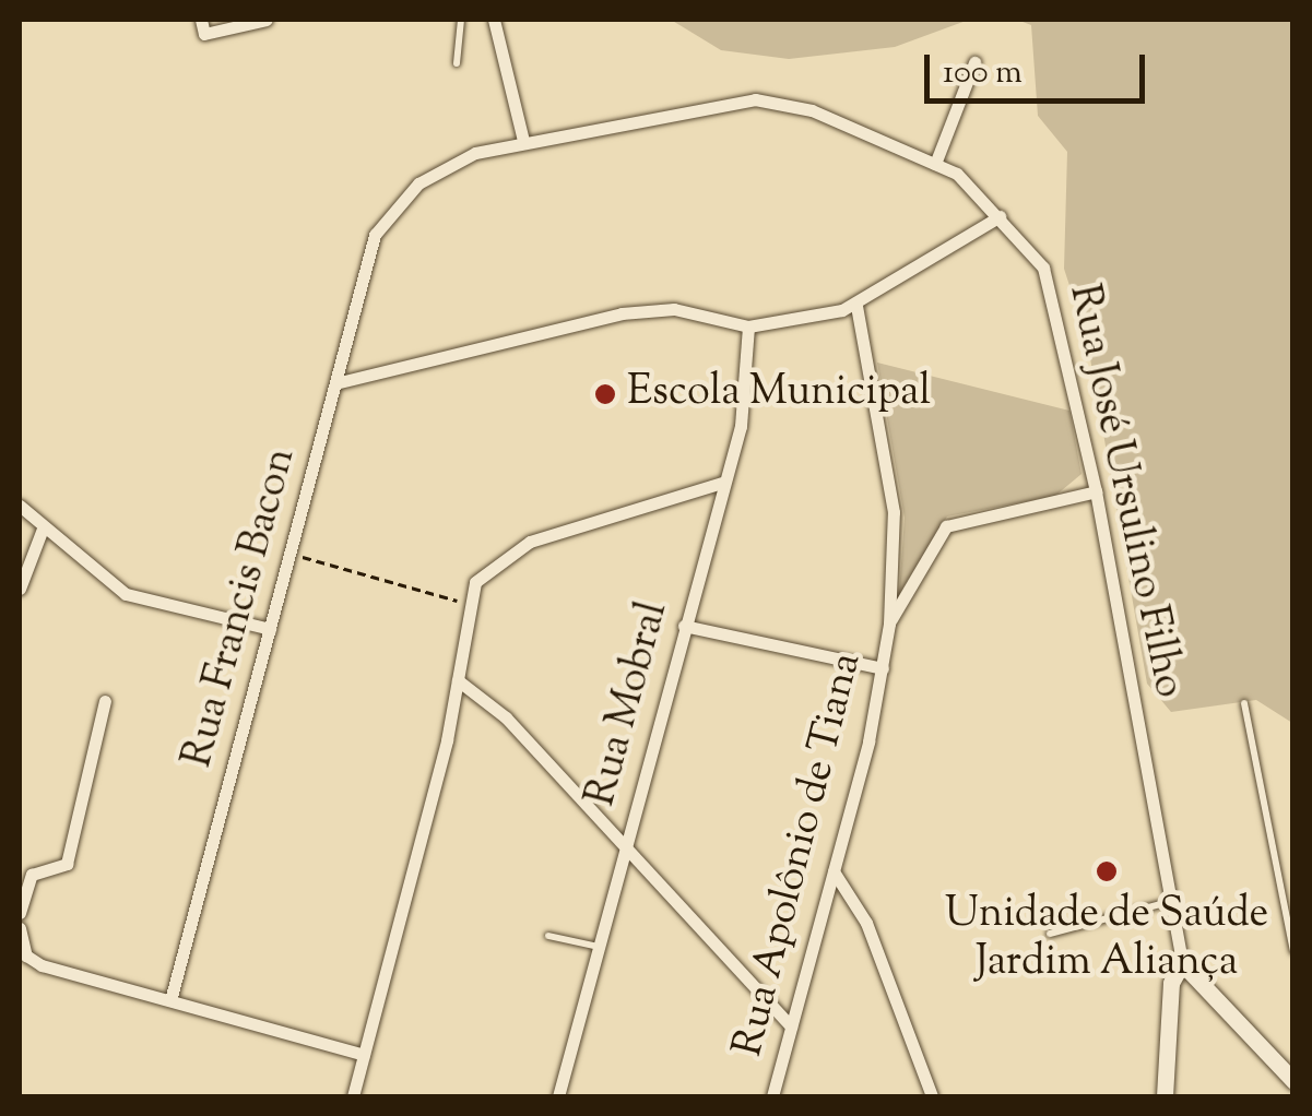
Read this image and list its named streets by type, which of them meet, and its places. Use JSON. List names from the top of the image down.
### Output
{
  "streets": {
    "street": [
      "Rua José Ursulino Filho",
      "Rua Francis Bacon",
      "Rua Mobral",
      "Rua Apolônio de Tiana"
    ]
  },
  "crossings": [
    ["Rua José Ursulino Filho", "Rua Francis Bacon"]
  ],
  "places": ["Escola Municipal", "Unidade de Saúde Jardim Aliança"],
  "scale_bar": "100 m"
}
